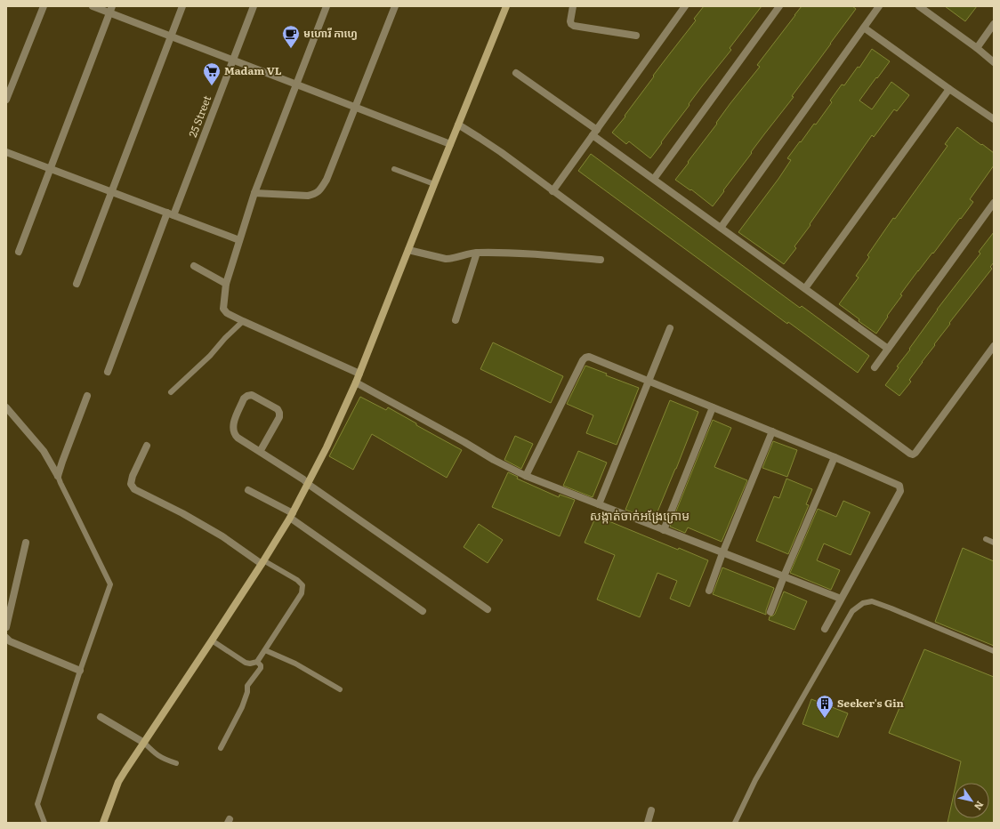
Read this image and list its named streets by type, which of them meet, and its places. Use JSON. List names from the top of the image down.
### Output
{
  "streets": {
    "street": ["25 Street"]
  },
  "districts": ["សង្កាត់ចាក់អង្រែក្រោម"],
  "places": {
    "cafe": ["មហោរី កាហ្វេ"],
    "supermarket": ["Madam VL"],
    "building": ["Seeker's Gin"]
  },
  "north": "bottom right"
}
